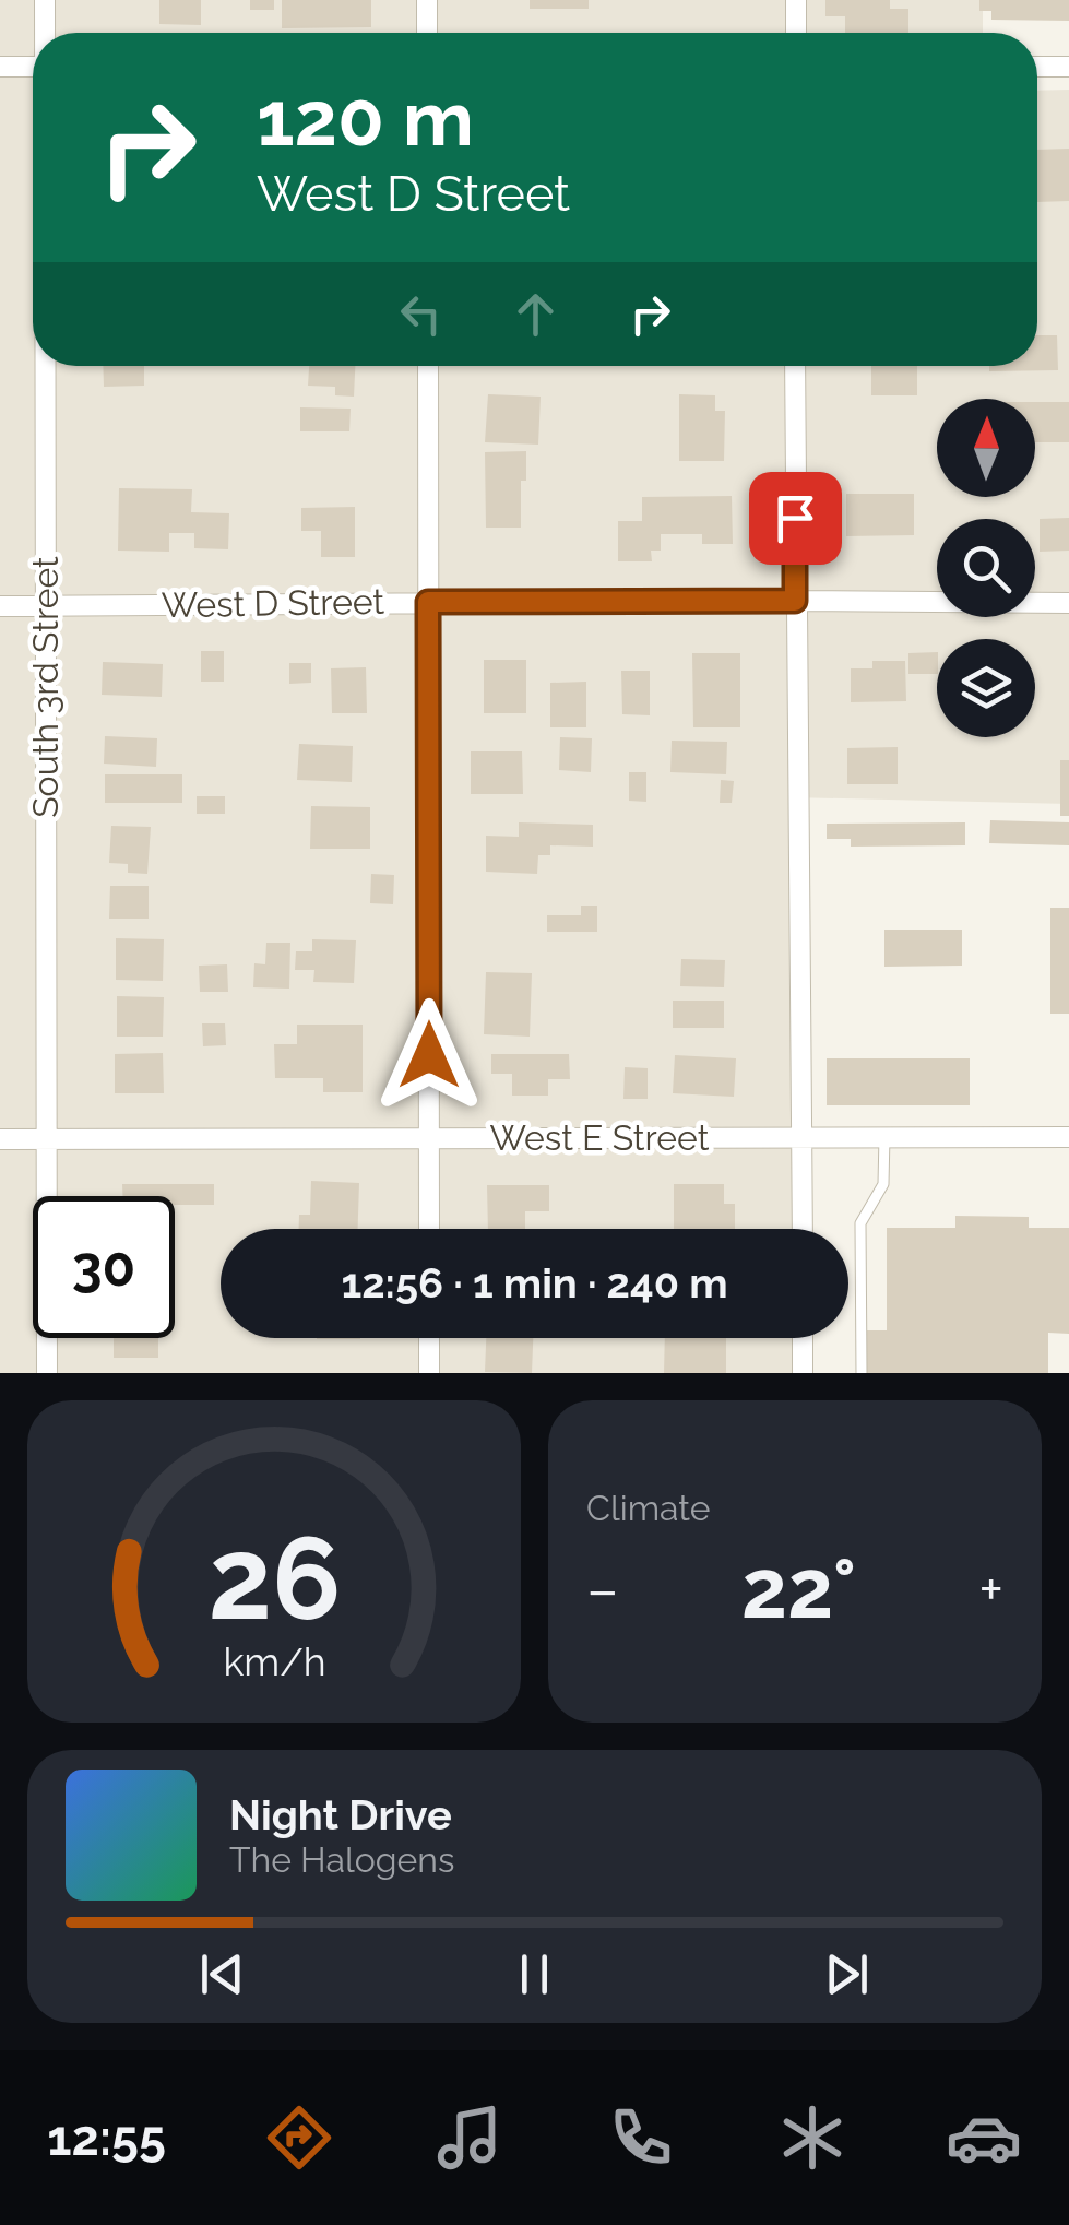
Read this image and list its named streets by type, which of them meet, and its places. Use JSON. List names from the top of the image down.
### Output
{
  "streets": {
    "street": ["West D Street", "South 3rd Street", "West E Street"]
  },
  "crossings": [
    ["West D Street", "South 3rd Street"],
    ["South 3rd Street", "West E Street"]
  ],
  "north": "top",
  "page": {
    "turn": ["120 m", "West D Street"],
    "limit": "30",
    "trip": "12:56 · 1 min · 240 m",
    "tile": "Climate",
    "heat": ["−", "22°", "+"],
    "song": ["Night Drive", "The Halogens"],
    "tabs": "12:55",
    "gauge": ["26", "km/h"]
  }
}
